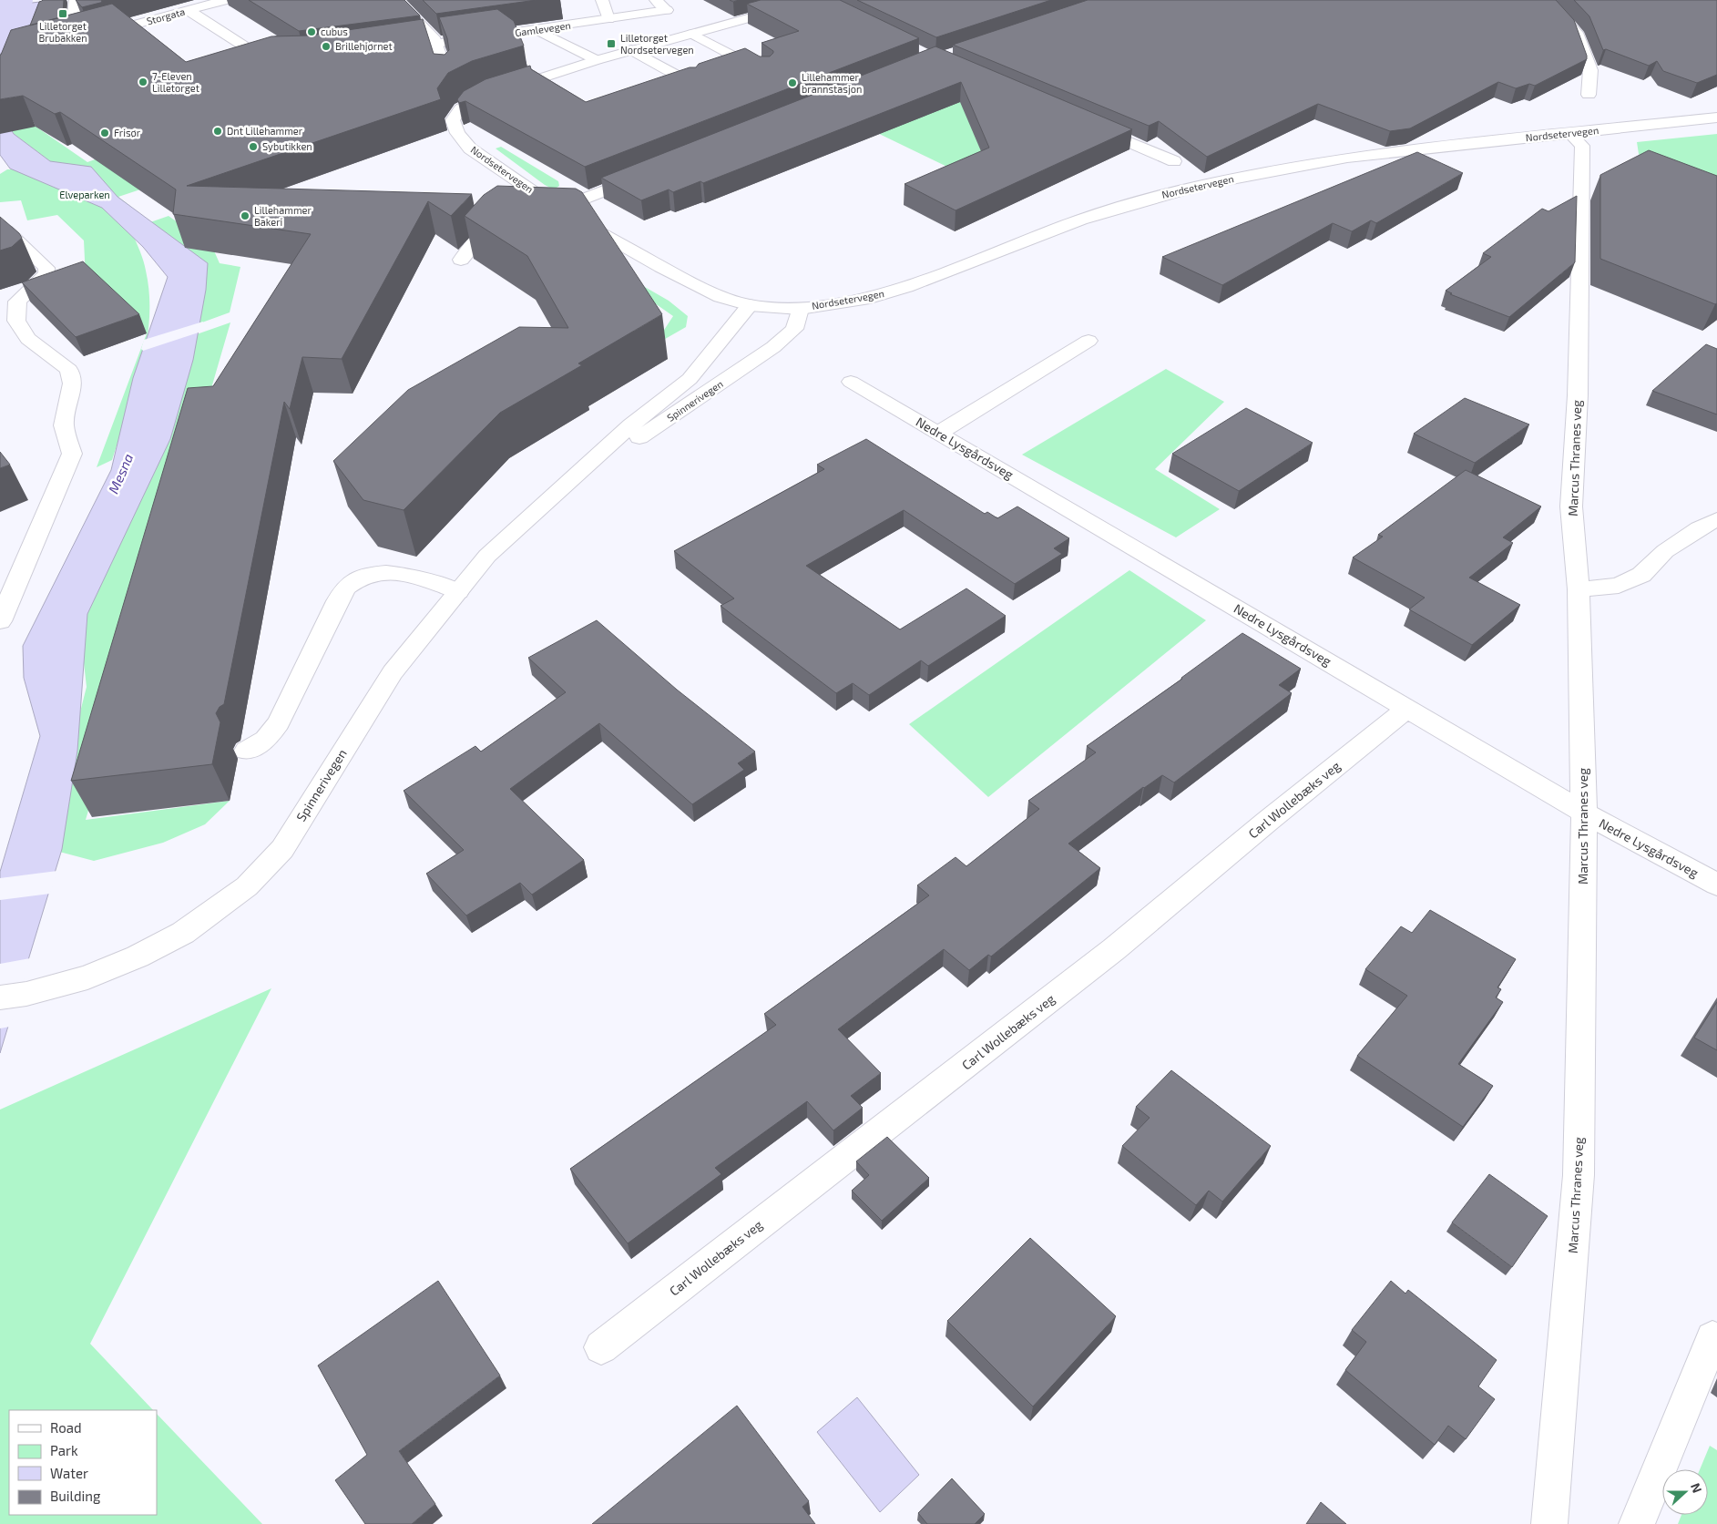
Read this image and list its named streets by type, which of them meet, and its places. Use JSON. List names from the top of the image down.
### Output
{
  "streets": {
    "street": [
      "Storgata",
      "Gamlevegen",
      "Nordsetervegen",
      "Spinnerivegen",
      "Nedre Lysgårdsveg",
      "Marcus Thranes veg",
      "Carl Wollebæks veg"
    ]
  },
  "crossings": [
    ["Nordsetervegen", "Spinnerivegen"],
    ["Nordsetervegen", "Marcus Thranes veg"],
    ["Nedre Lysgårdsveg", "Marcus Thranes veg"],
    ["Nedre Lysgårdsveg", "Carl Wollebæks veg"]
  ],
  "water": ["Mesna"],
  "parks": ["Elveparken"],
  "places": {
    "transit": ["Lilletorget Brubakken", "Lilletorget Nordsetervegen"],
    "other": [
      "cubus",
      "Brillehjørnet",
      "7-Eleven Lilletorget",
      "Lillehammer brannstasjon",
      "Dnt Lillehammer",
      "Frisør",
      "Sybutikken",
      "Lillehammer Bakeri"
    ]
  },
  "legend": [
    "Road",
    "Park",
    "Water",
    "Building"
  ],
  "north": "right"
}
